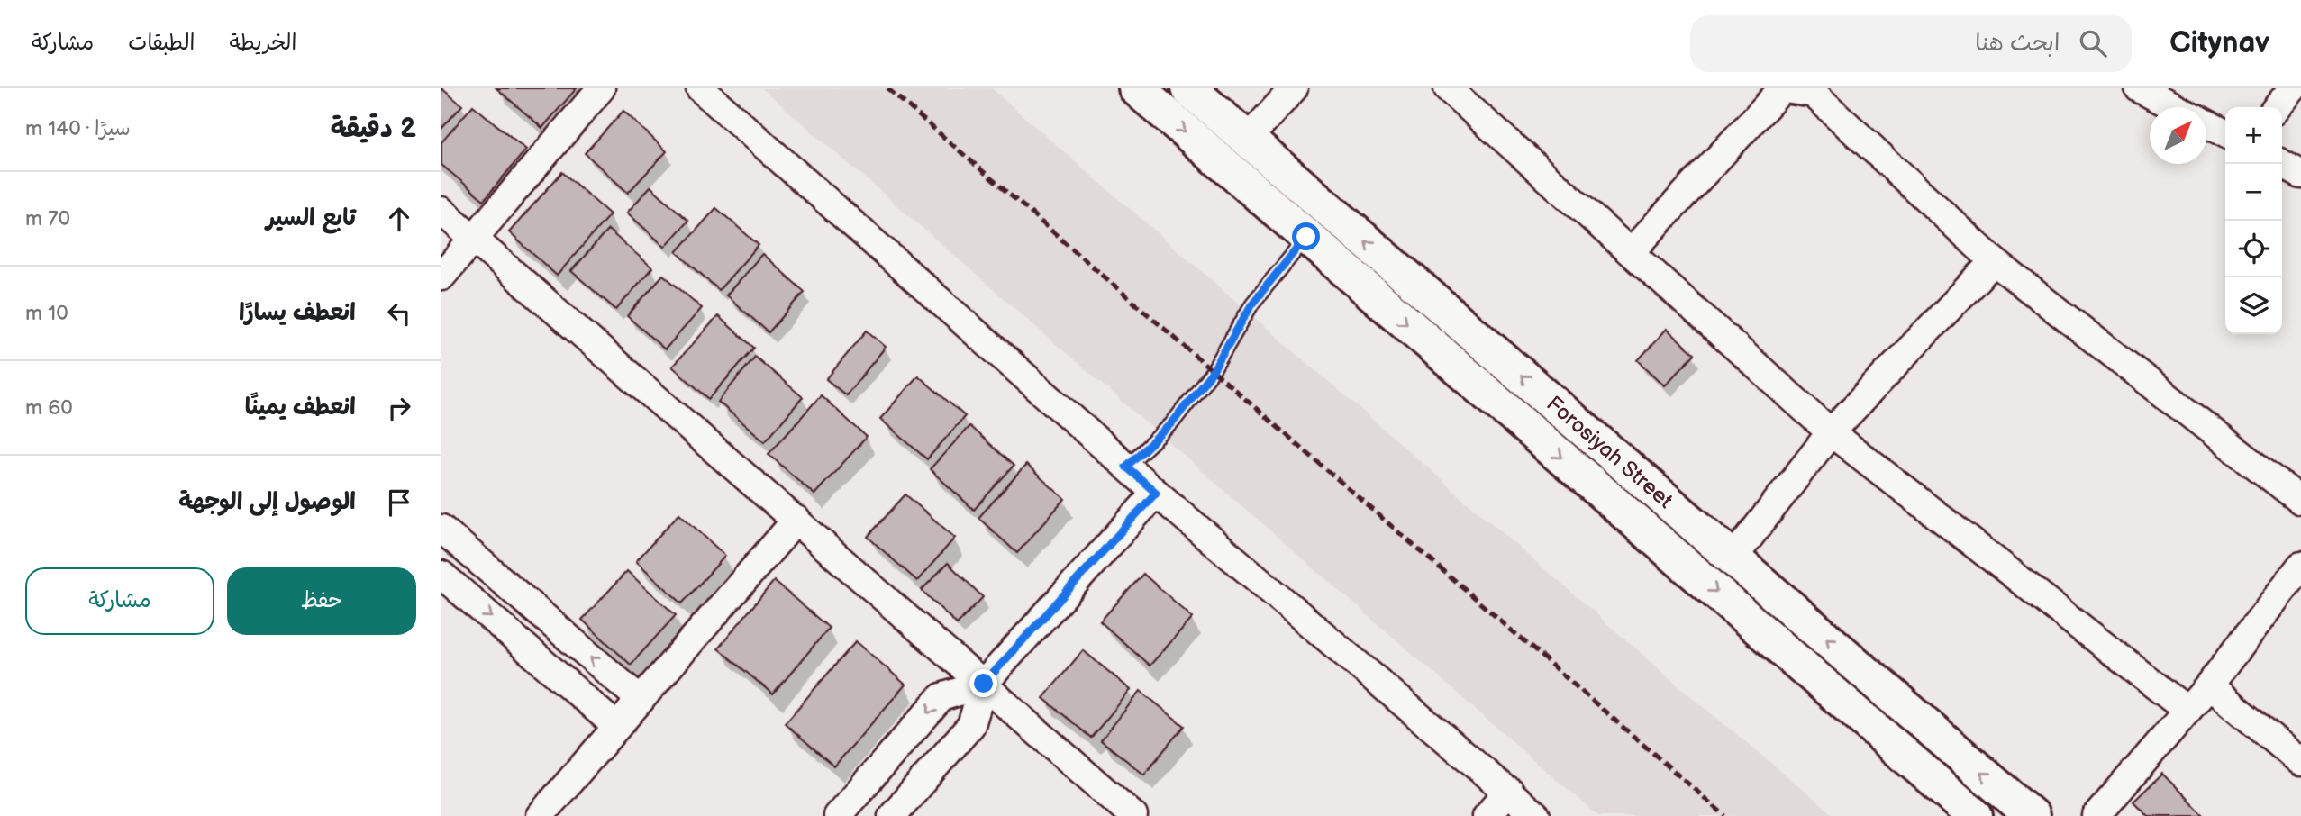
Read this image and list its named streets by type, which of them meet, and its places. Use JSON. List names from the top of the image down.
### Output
{
  "streets": {
    "main road": ["Forosiyah Street"]
  },
  "north": "top right",
  "page": {
    "header": "Citynav",
    "search": "ابحث هنا",
    "nav": ["الخريطة", "الطبقات", "مشاركة"],
    "heading": ["2 دقيقة", "سيرًا · 140 m"],
    "map_buttons": ["+", "−"],
    "list": [
      ["تابع السير", "70 m"],
      ["انعطف يسارًا", "10 m"],
      ["انعطف يمينًا", "60 m"],
      "الوصول إلى الوجهة"
    ],
    "buttons": ["حفظ", "مشاركة"]
  }
}
